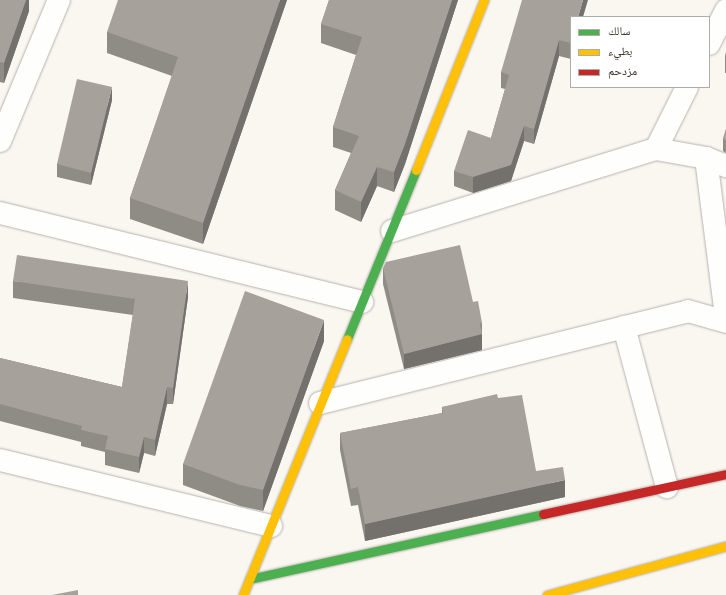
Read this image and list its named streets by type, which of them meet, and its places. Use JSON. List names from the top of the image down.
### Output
{
  "legend": ["سالك", "بطيء", "مزدحم"]
}
